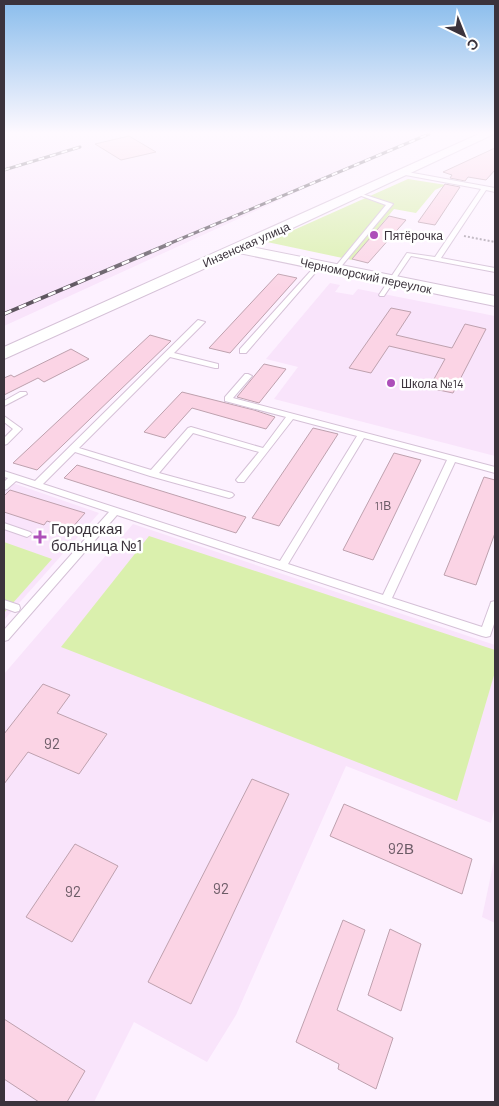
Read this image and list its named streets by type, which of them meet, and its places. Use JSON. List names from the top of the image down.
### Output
{
  "streets": {
    "street": ["Инзенская улица", "Черноморский переулок"]
  },
  "crossings": [
    ["Инзенская улица", "Черноморский переулок"]
  ],
  "places": {
    "other": ["Пятёрочка", "Школа №14"],
    "health": ["Городская больница №1"]
  },
  "house_numbers": [
    "11В",
    "92",
    "92В",
    "92",
    "92"
  ],
  "north": "bottom right"
}
